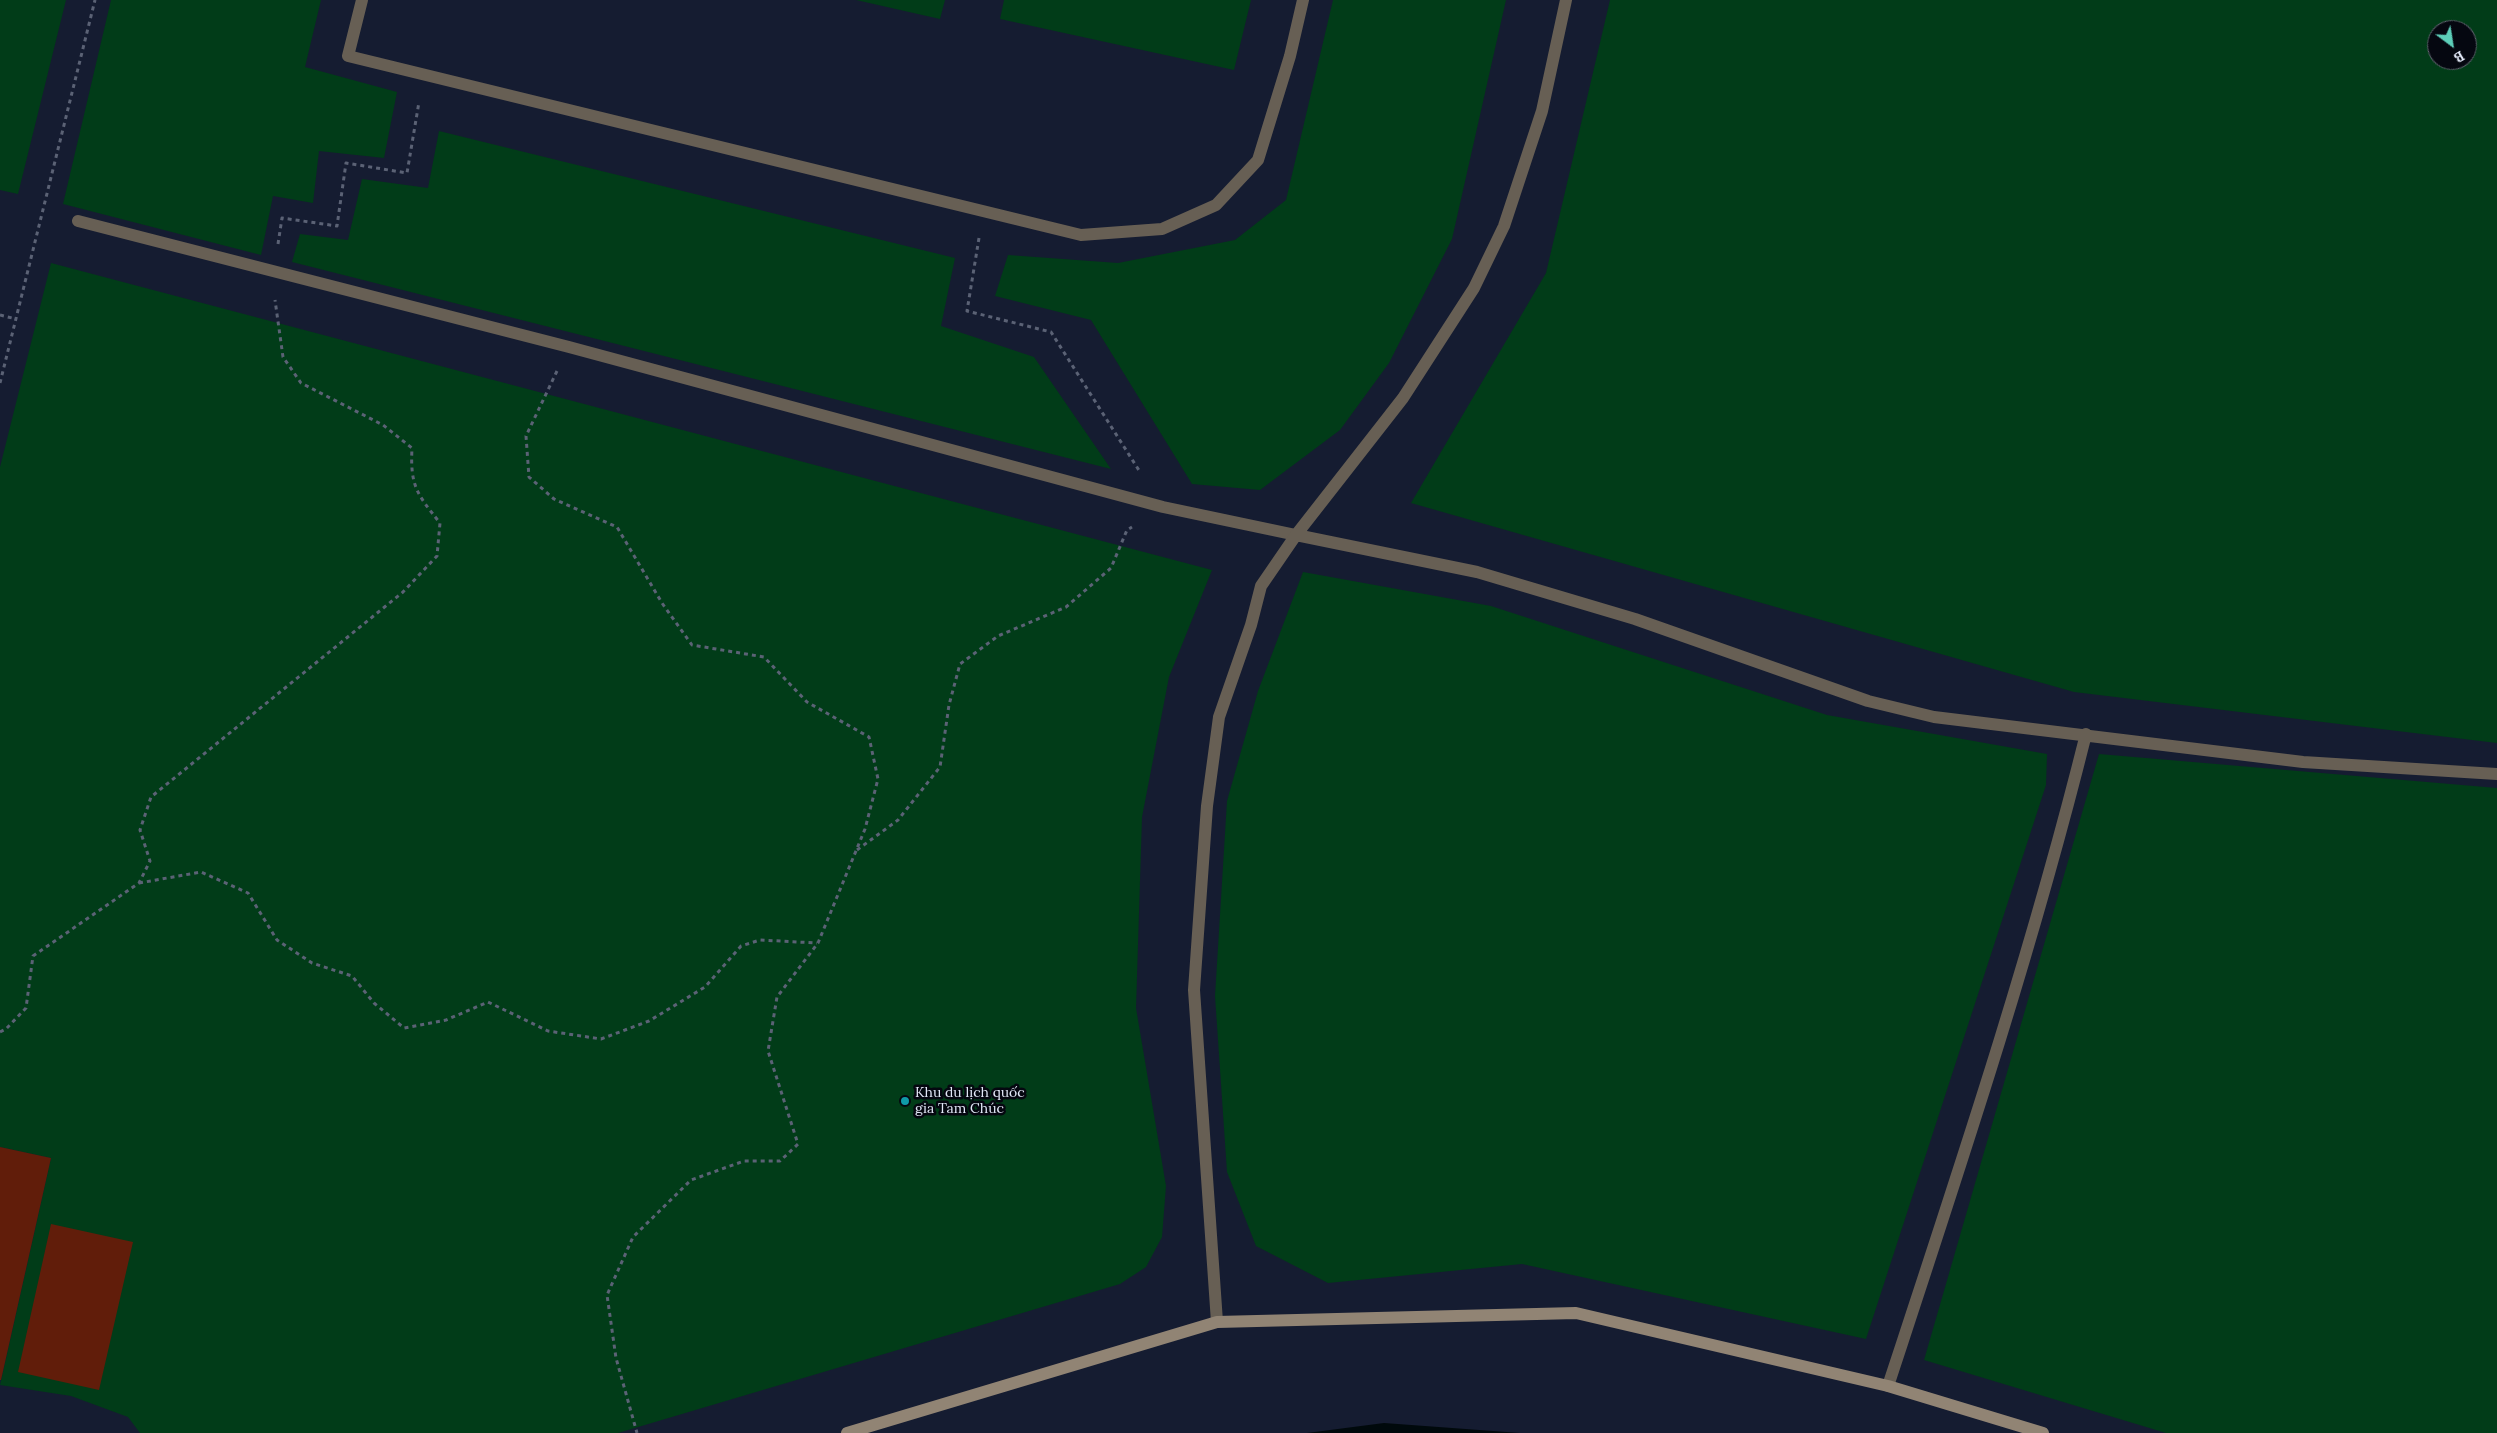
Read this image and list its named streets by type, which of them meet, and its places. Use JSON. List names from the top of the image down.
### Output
{
  "places": ["Khu du lịch quốc gia Tam Chúc"],
  "north": "bottom right"
}
